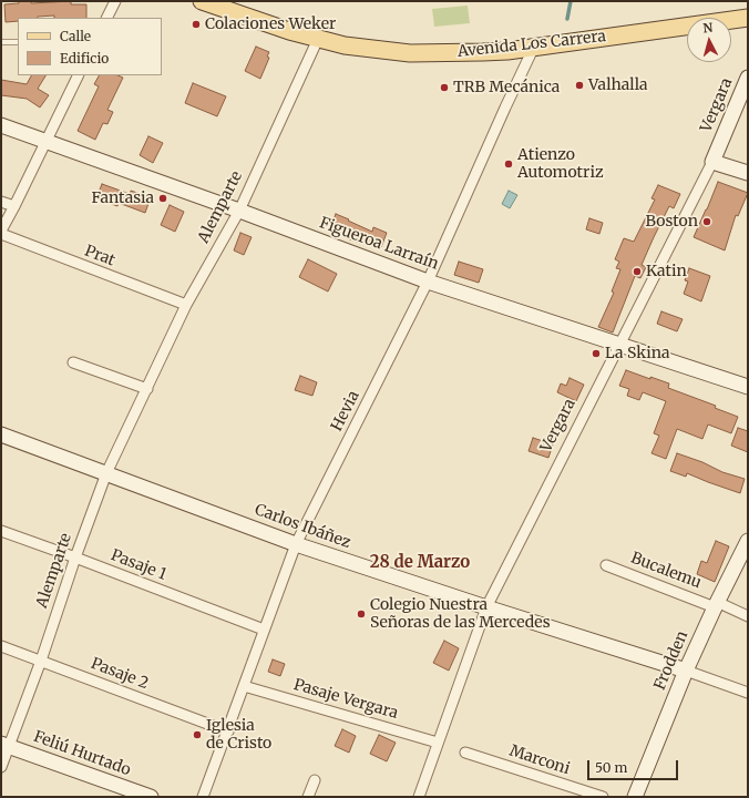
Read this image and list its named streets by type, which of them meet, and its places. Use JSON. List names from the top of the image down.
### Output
{
  "streets": {
    "main road": ["Avenida Los Carrera"],
    "street": [
      "Vergara",
      "Alemparte",
      "Figueroa Larraín",
      "Prat",
      "Hevia",
      "Carlos Ibáñez",
      "Pasaje 1",
      "Bucalemu",
      "Frodden",
      "Pasaje 2",
      "Pasaje Vergara",
      "Feliú Hurtado",
      "Marconi"
    ]
  },
  "crossings": [
    ["Avenida Los Carrera", "Alemparte"],
    ["Avenida Los Carrera", "Hevia"],
    ["Vergara", "Figueroa Larraín"],
    ["Vergara", "Carlos Ibáñez"],
    ["Vergara", "Pasaje Vergara"],
    ["Alemparte", "Figueroa Larraín"],
    ["Alemparte", "Prat"],
    ["Alemparte", "Carlos Ibáñez"],
    ["Alemparte", "Pasaje 1"],
    ["Alemparte", "Pasaje 2"],
    ["Alemparte", "Feliú Hurtado"],
    ["Figueroa Larraín", "Hevia"],
    ["Hevia", "Carlos Ibáñez"],
    ["Hevia", "Pasaje 1"],
    ["Hevia", "Pasaje 2"],
    ["Hevia", "Pasaje Vergara"],
    ["Carlos Ibáñez", "Frodden"],
    ["Bucalemu", "Frodden"]
  ],
  "districts": ["28 de Marzo"],
  "places": [
    "Colaciones Weker",
    "Valhalla",
    "TRB Mecánica",
    "Atienzo Automotriz",
    "Fantasia",
    "Boston",
    "Katin",
    "La Skina",
    "Colegio Nuestra Señoras de las Mercedes",
    "Iglesia de Cristo"
  ],
  "legend": ["Calle", "Edificio"],
  "scale_bar": "50 m",
  "north": "top"
}
